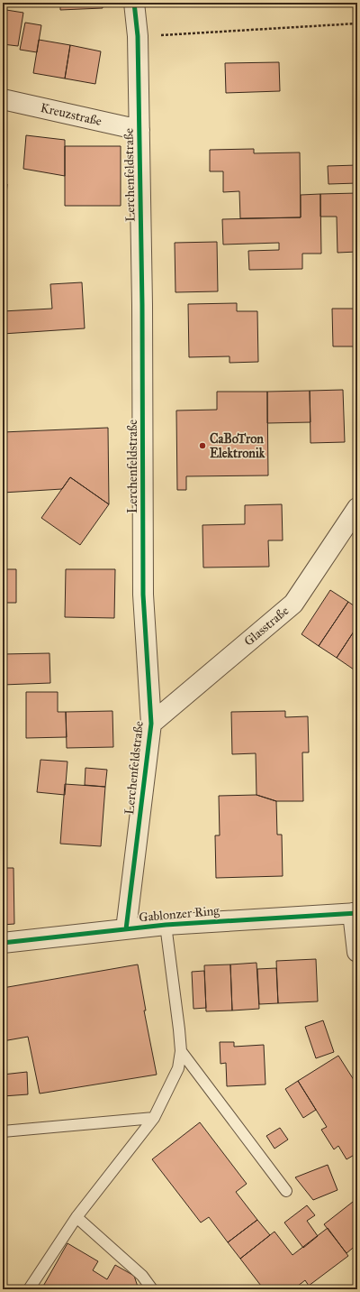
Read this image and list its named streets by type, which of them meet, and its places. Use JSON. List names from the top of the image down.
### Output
{
  "streets": {
    "street": [
      "Kreuzstraße",
      "Lerchenfeldstraße",
      "Glasstraße",
      "Gablonzer Ring"
    ]
  },
  "crossings": [
    ["Kreuzstraße", "Lerchenfeldstraße"],
    ["Lerchenfeldstraße", "Glasstraße"],
    ["Lerchenfeldstraße", "Gablonzer Ring"]
  ],
  "places": ["CaBoTron Elektronik"]
}
